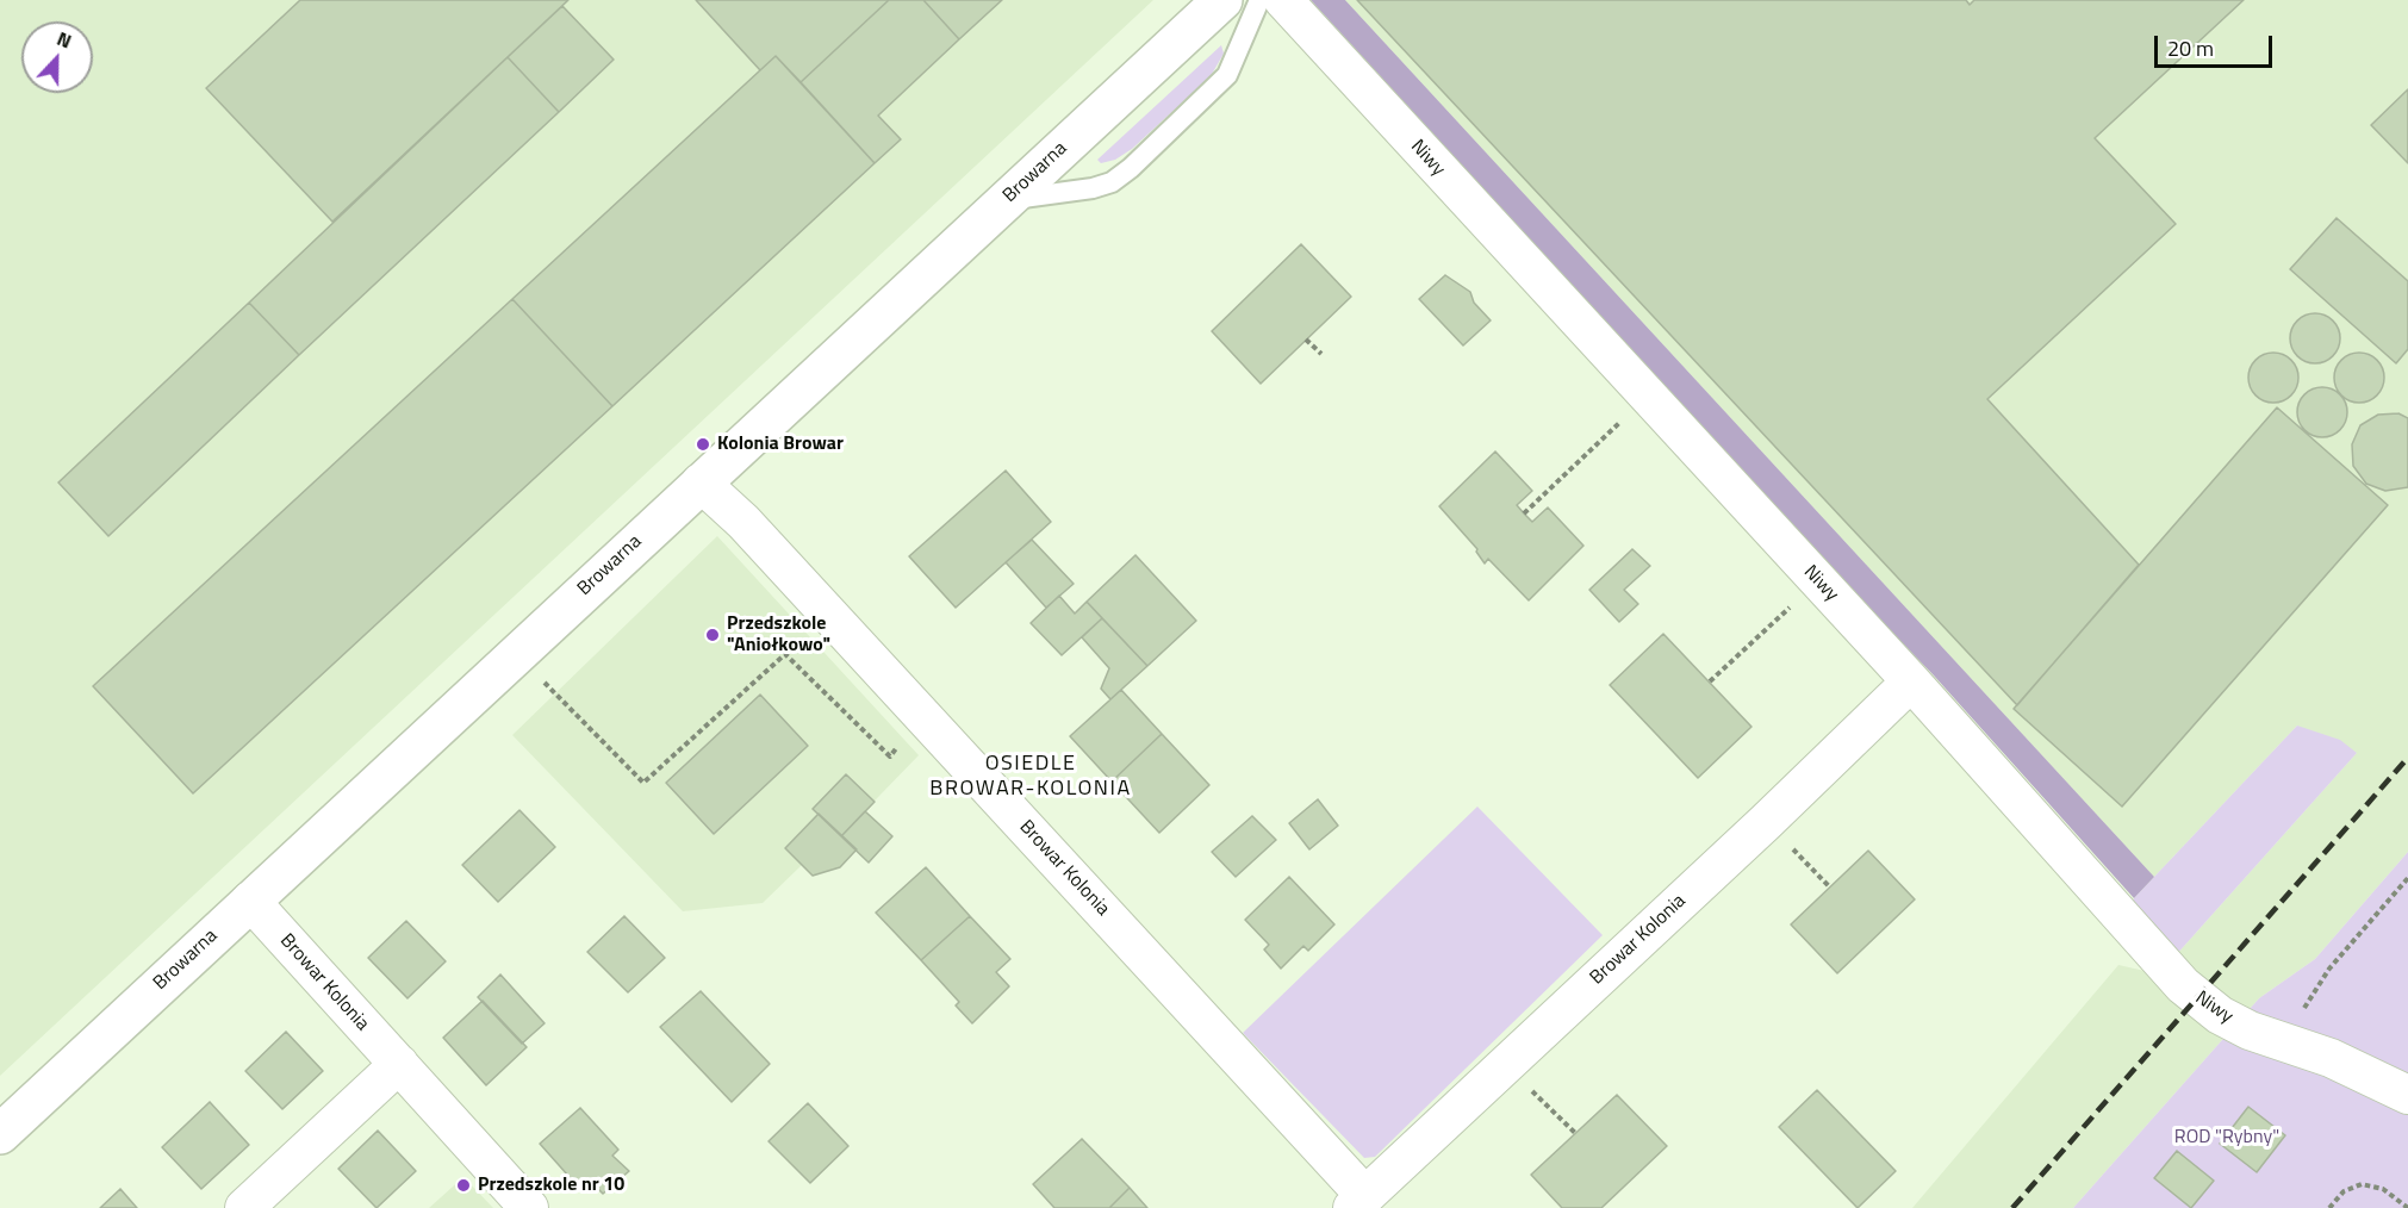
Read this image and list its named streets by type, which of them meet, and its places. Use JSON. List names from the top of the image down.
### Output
{
  "streets": {
    "street": ["Niwy", "Browarna", "Browar Kolonia"]
  },
  "crossings": [
    ["Niwy", "Browar Kolonia"],
    ["Browarna", "Browar Kolonia"]
  ],
  "districts": ["OSIEDLE BROWAR-KOLONIA"],
  "parks": ["ROD \"Rybny\""],
  "places": ["Kolonia Browar", "Przedszkole \"Aniołkowo\"", "Przedszkole nr 10"],
  "scale_bar": "20 m",
  "north": "top"
}
